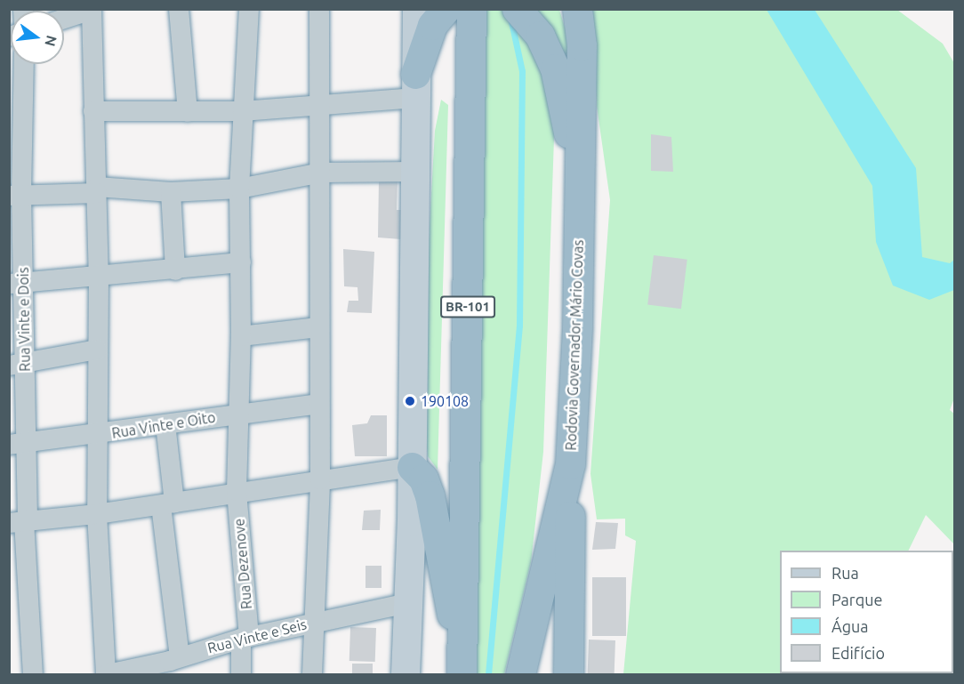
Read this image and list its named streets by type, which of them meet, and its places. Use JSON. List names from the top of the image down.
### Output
{
  "streets": {
    "highway": ["BR-101", "Rodovia Governador Mário Covas"],
    "street": [
      "Rua Vinte e Dois",
      "Rua Vinte e Oito",
      "Rua Dezenove",
      "Rua Vinte e Seis"
    ]
  },
  "crossings": [
    ["Rua Vinte e Dois", "Rua Vinte e Oito"],
    ["Rua Vinte e Oito", "Rua Dezenove"],
    ["Rua Dezenove", "Rua Vinte e Seis"]
  ],
  "places": ["190108"],
  "legend": [
    "Rua",
    "Parque",
    "Água",
    "Edifício"
  ],
  "north": "right"
}
